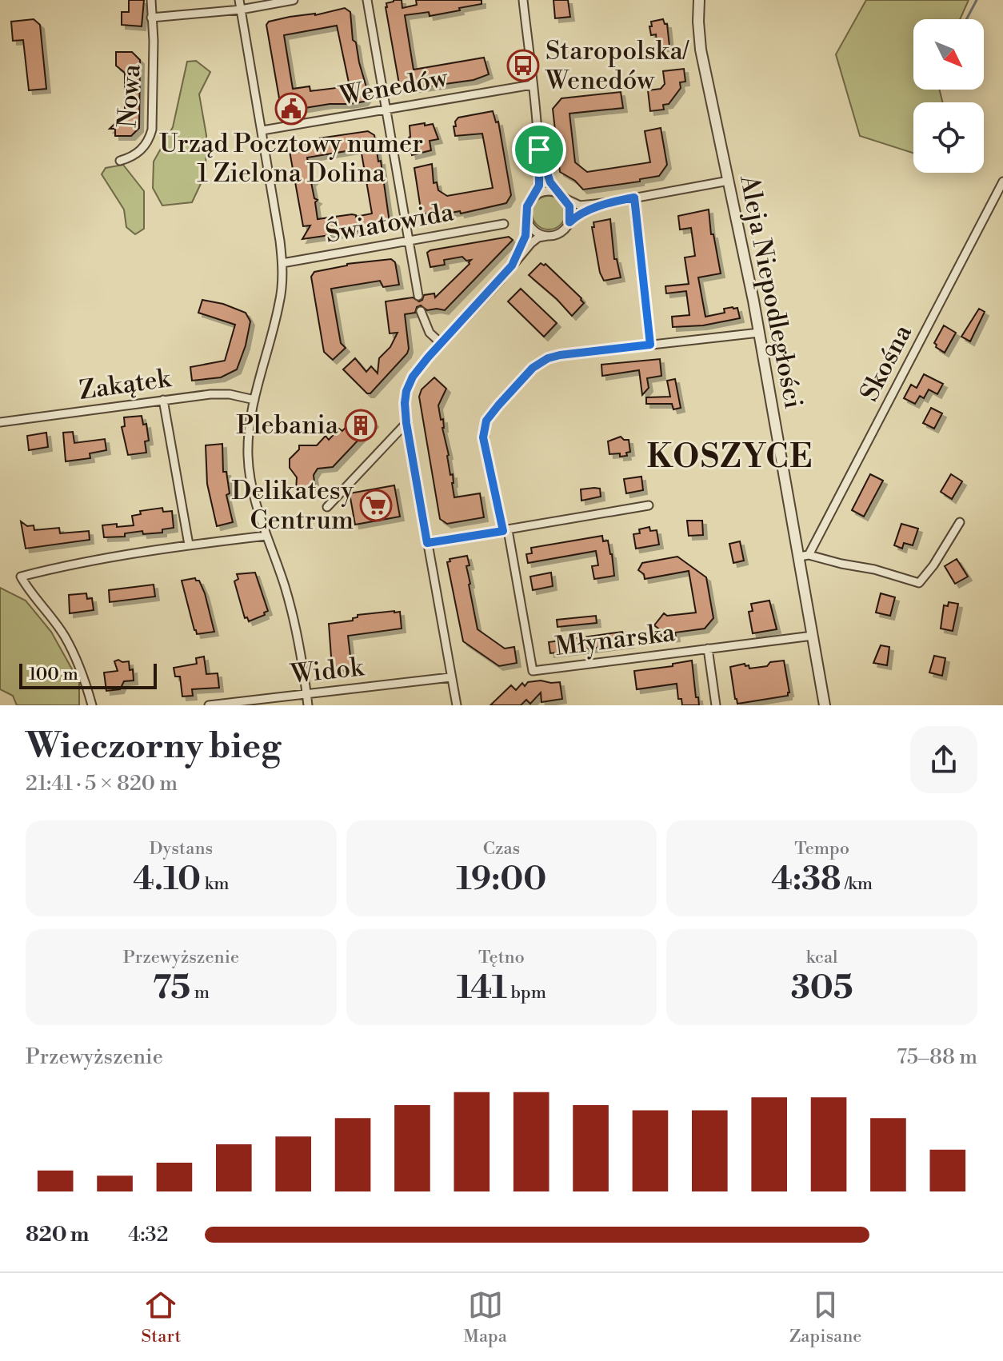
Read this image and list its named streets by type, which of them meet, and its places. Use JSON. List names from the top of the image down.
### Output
{
  "streets": {
    "street": [
      "Wenedów",
      "Nowa",
      "Światowida",
      "Aleja Niepodległości",
      "Skośna",
      "Zakątek",
      "Młynarska",
      "Widok"
    ]
  },
  "crossings": [
    ["Aleja Niepodległości", "Skośna"],
    ["Aleja Niepodległości", "Młynarska"]
  ],
  "districts": ["KOSZYCE"],
  "places": {
    "bus stop": ["Staropolska/ Wenedów"],
    "public building": ["Urząd Pocztowy numer 1 Zielona Dolina"],
    "building": ["Plebania"],
    "supermarket": ["Delikatesy Centrum"]
  },
  "scale_bar": "100 m",
  "north": "bottom right",
  "page": {
    "scale": "100 m",
    "heading": ["Wieczorny bieg", "21:41 · 5 × 820 m"],
    "stats": [
      ["Dystans", "4.10 km"],
      ["Czas", "19:00"],
      ["Tempo", "4:38 /km"],
      ["Przewyższenie", "75 m"],
      ["Tętno", "141 bpm"],
      ["kcal", "305"]
    ],
    "chart": ["Przewyższenie", "75–88 m"],
    "list": [
      {
        "name": "820 m",
        "note": "4:32"
      }
    ],
    "tabs": ["Start", "Mapa", "Zapisane"]
  }
}
